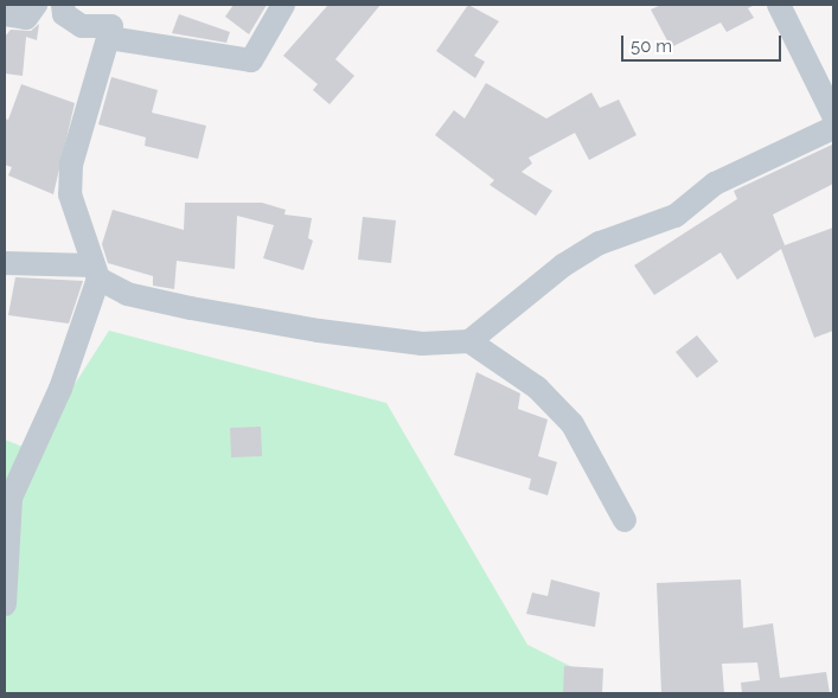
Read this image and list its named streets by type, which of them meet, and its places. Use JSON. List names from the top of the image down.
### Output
{
  "scale_bar": "50 m"
}
